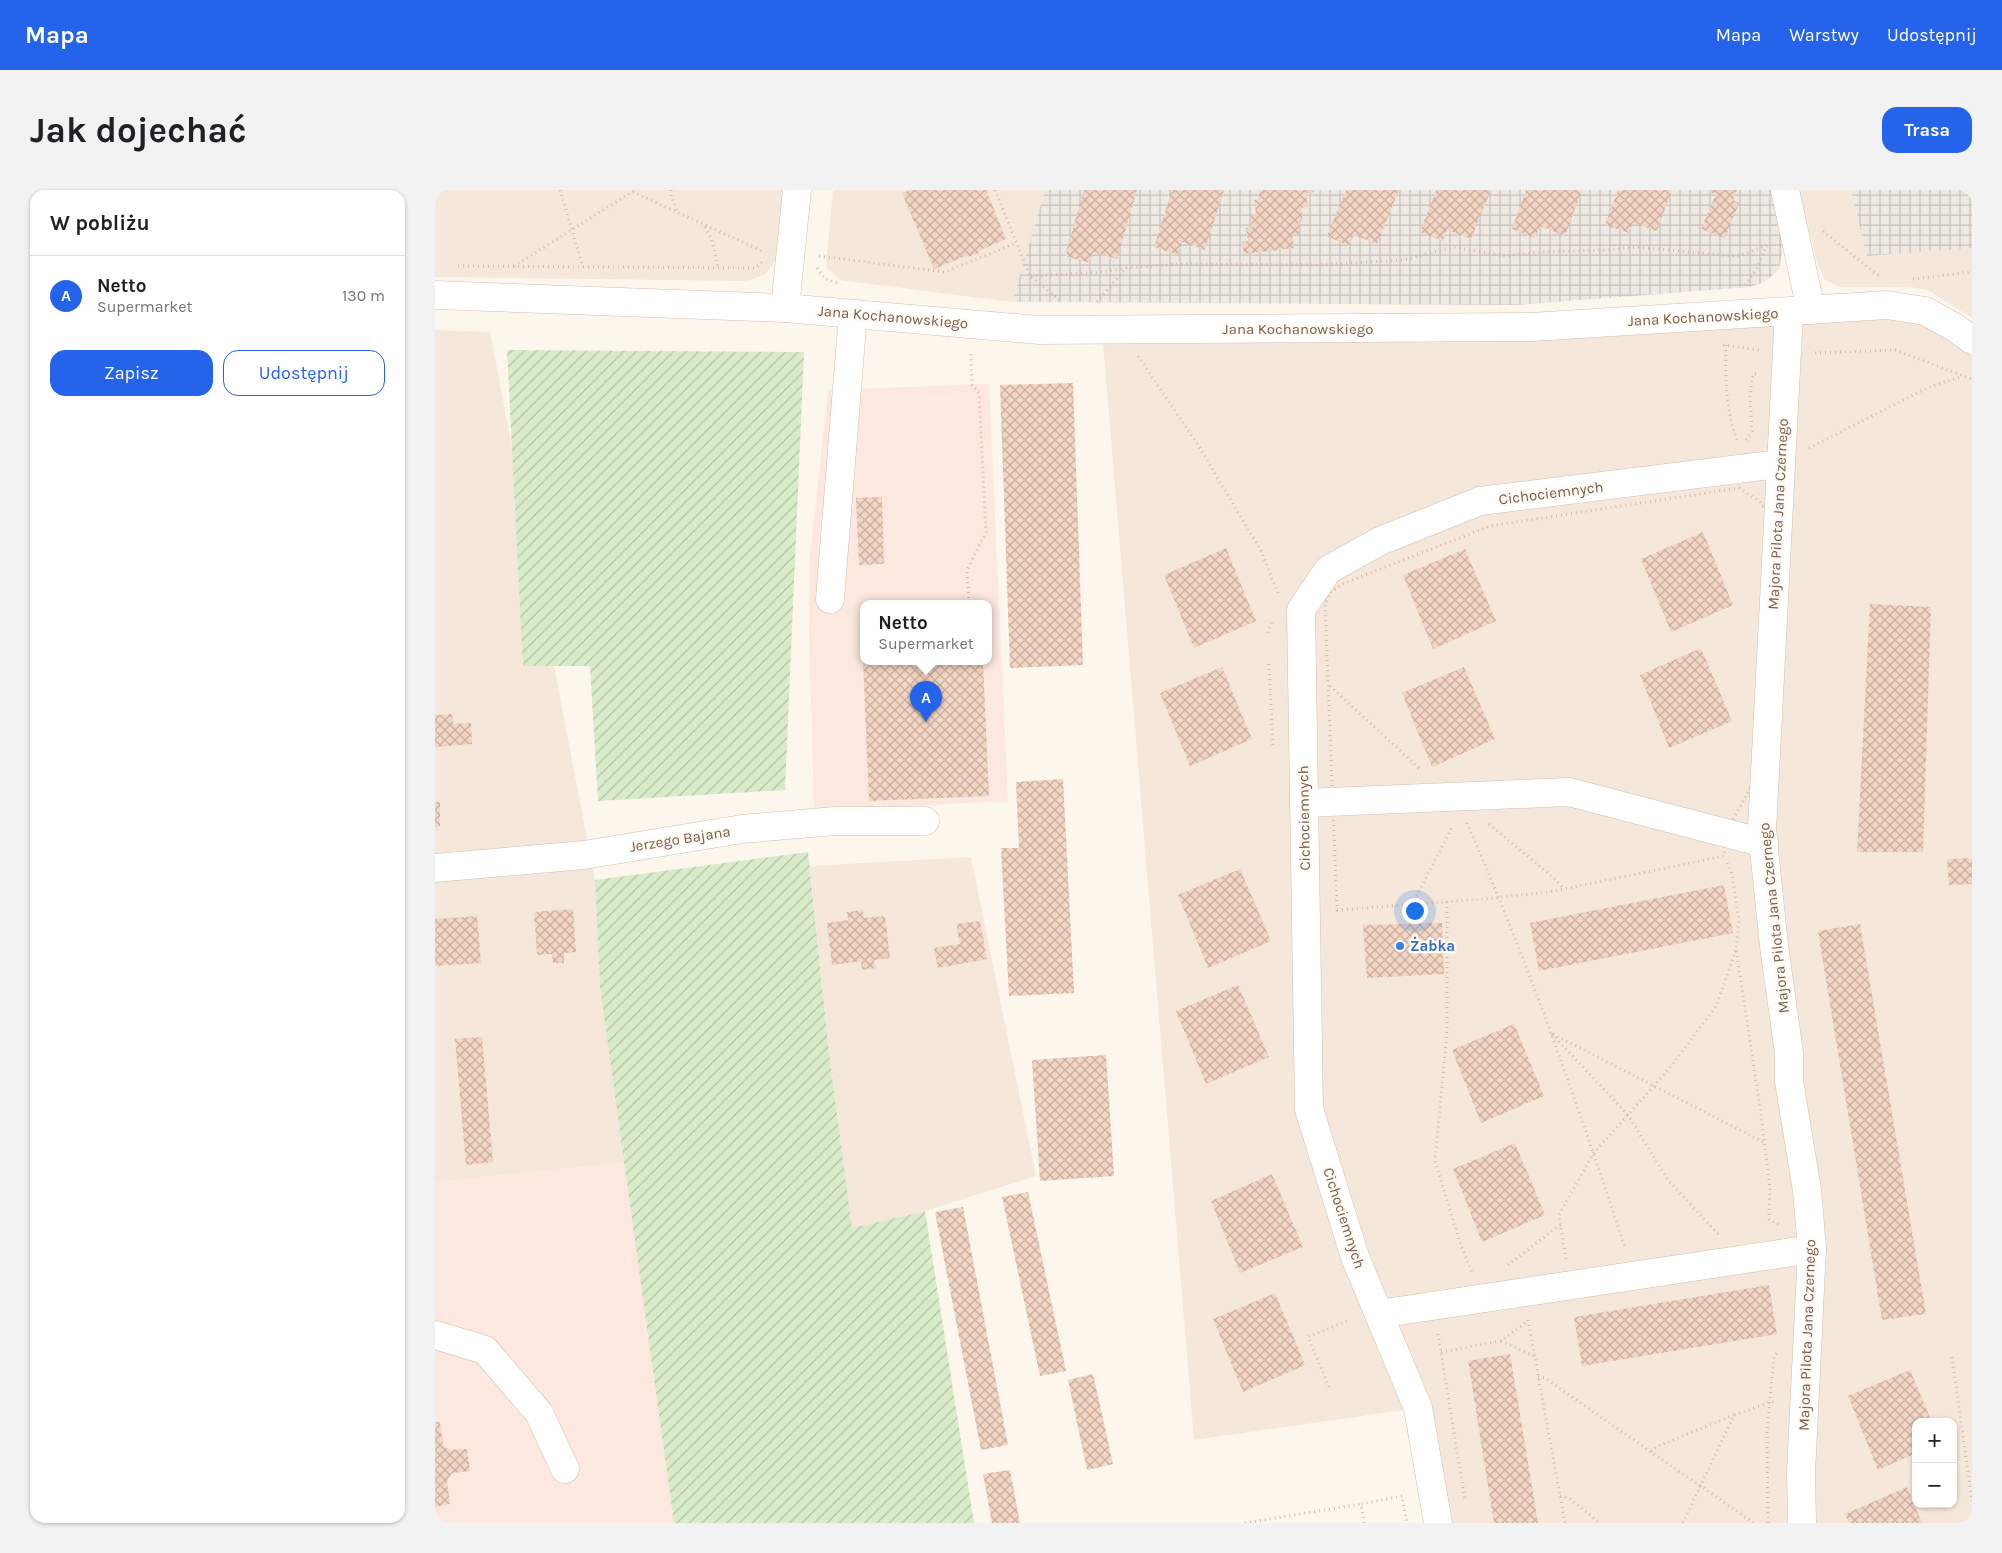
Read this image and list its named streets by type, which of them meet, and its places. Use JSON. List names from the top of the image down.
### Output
{
  "streets": {
    "street": [
      "Jana Kochanowskiego",
      "Cichociemnych",
      "Majora Pilota Jana Czernego",
      "Jerzego Bajana"
    ]
  },
  "crossings": [
    ["Jana Kochanowskiego", "Majora Pilota Jana Czernego"],
    ["Cichociemnych", "Majora Pilota Jana Czernego"]
  ],
  "places": ["Żabka"],
  "page": {
    "header": "Mapa",
    "nav": ["Mapa", "Warstwy", "Udostępnij"],
    "buttons": [
      "Trasa",
      ["Zapisz", "Udostępnij"]
    ],
    "title": "Jak dojechać",
    "heading": "W pobliżu",
    "list": [
      {
        "mark": "A",
        "name": "Netto",
        "note": "Supermarket",
        "value": "130 m"
      }
    ],
    "popup": ["Netto", "Supermarket"],
    "pins": "A",
    "map_buttons": ["+", "−"]
  }
}
